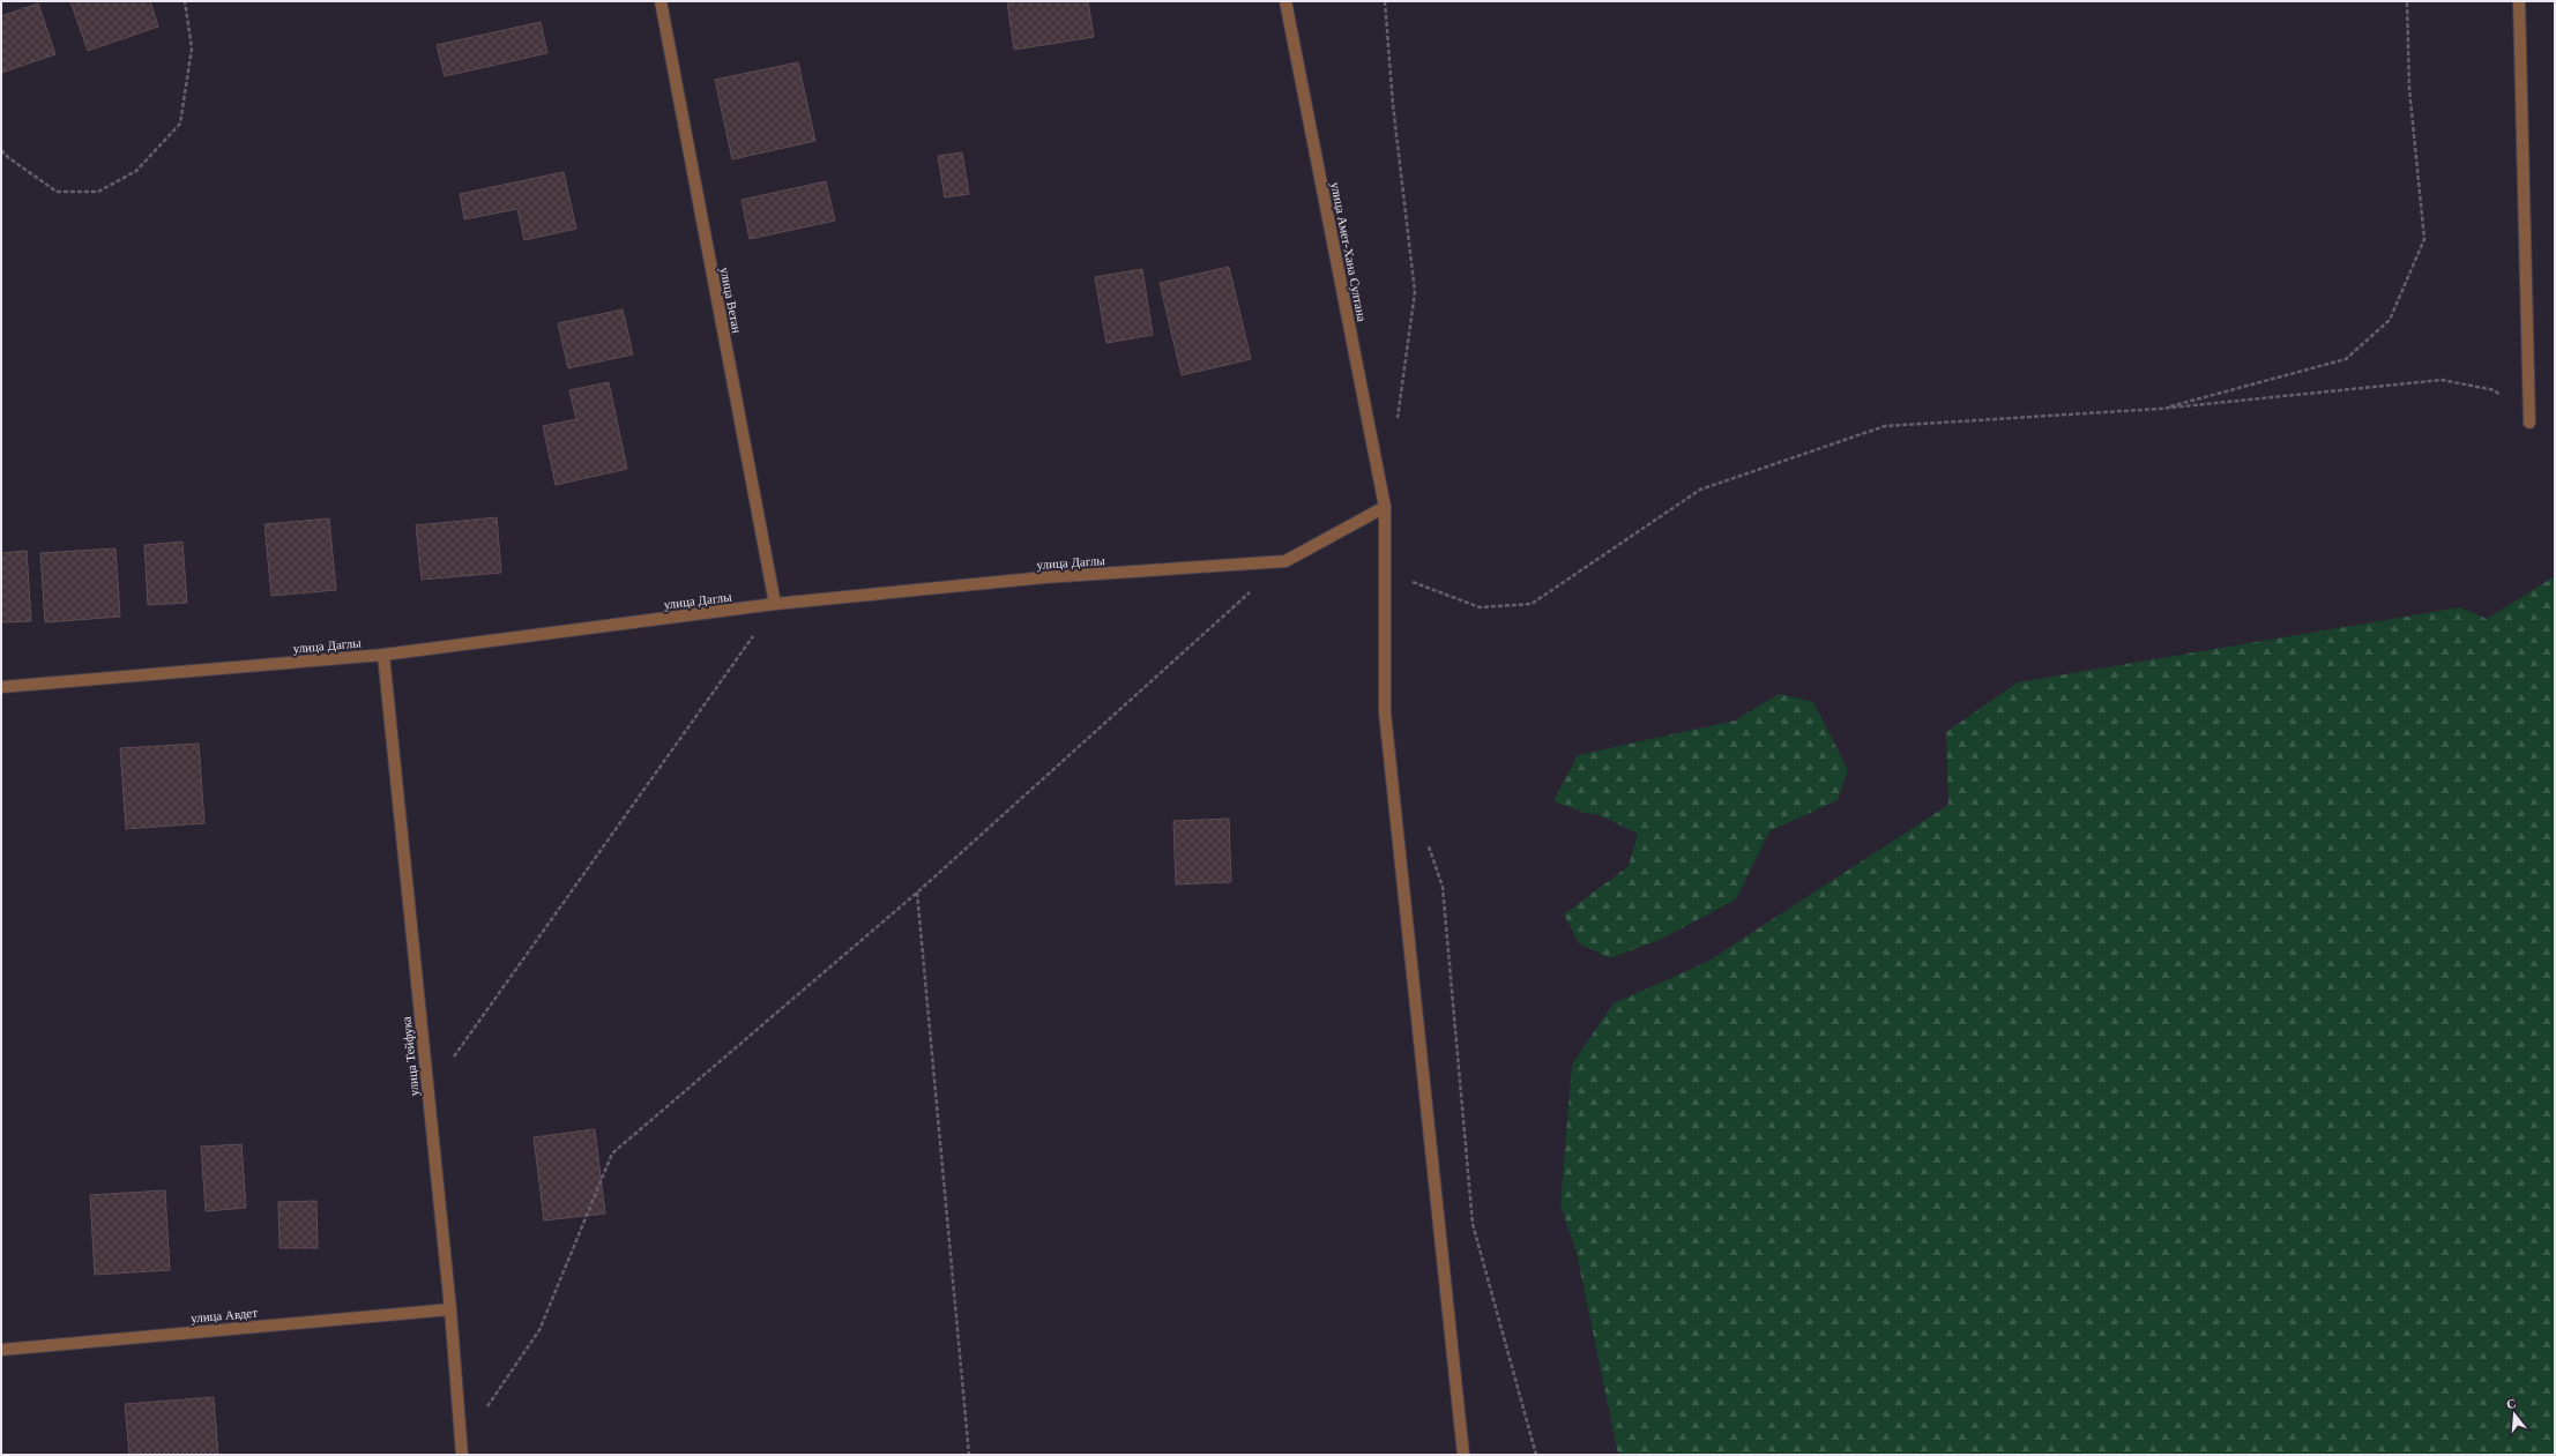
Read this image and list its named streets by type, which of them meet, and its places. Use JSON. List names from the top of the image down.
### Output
{
  "streets": {
    "street": [
      "улица Амет-Хана Султана",
      "улица Ветан",
      "улица Даглы",
      "улица Тейфука",
      "улица Авдет"
    ]
  },
  "crossings": [
    ["улица Амет-Хана Султана", "улица Даглы"],
    ["улица Ветан", "улица Даглы"],
    ["улица Даглы", "улица Тейфука"],
    ["улица Тейфука", "улица Авдет"]
  ],
  "north": "top"
}
